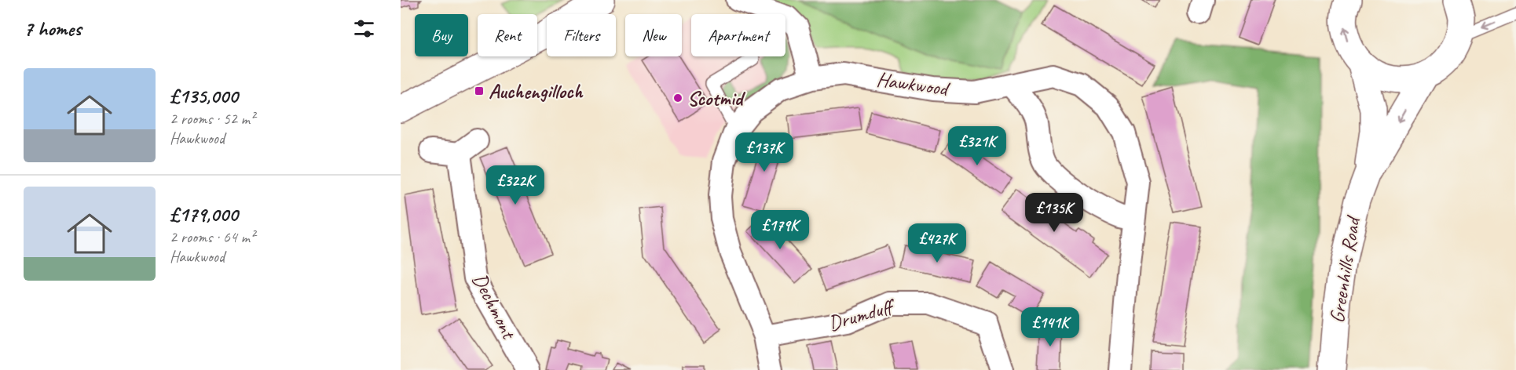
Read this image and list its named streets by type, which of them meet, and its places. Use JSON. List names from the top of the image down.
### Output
{
  "streets": {
    "street": [
      "Hawkwood",
      "Greenhills Road",
      "Dechmont",
      "Drumduff"
    ]
  },
  "crossings": [
    ["Hawkwood", "Drumduff"]
  ],
  "places": {
    "transit": ["Auchengilloch"],
    "other": ["Scotmid"]
  },
  "page": {
    "heading": "7 homes",
    "chip": [
      "Buy",
      "Rent",
      "Filters",
      "New",
      "Apartment"
    ],
    "list": [
      {
        "name": "£135,000",
        "note": "2 rooms · 52 m² · Hawkwood"
      },
      {
        "name": "£179,000",
        "note": "2 rooms · 64 m² · Hawkwood"
      }
    ],
    "price": [
      "£321K",
      "£137K",
      "£322K",
      "£135K",
      "£179K",
      "£427K",
      "£141K"
    ]
  }
}
